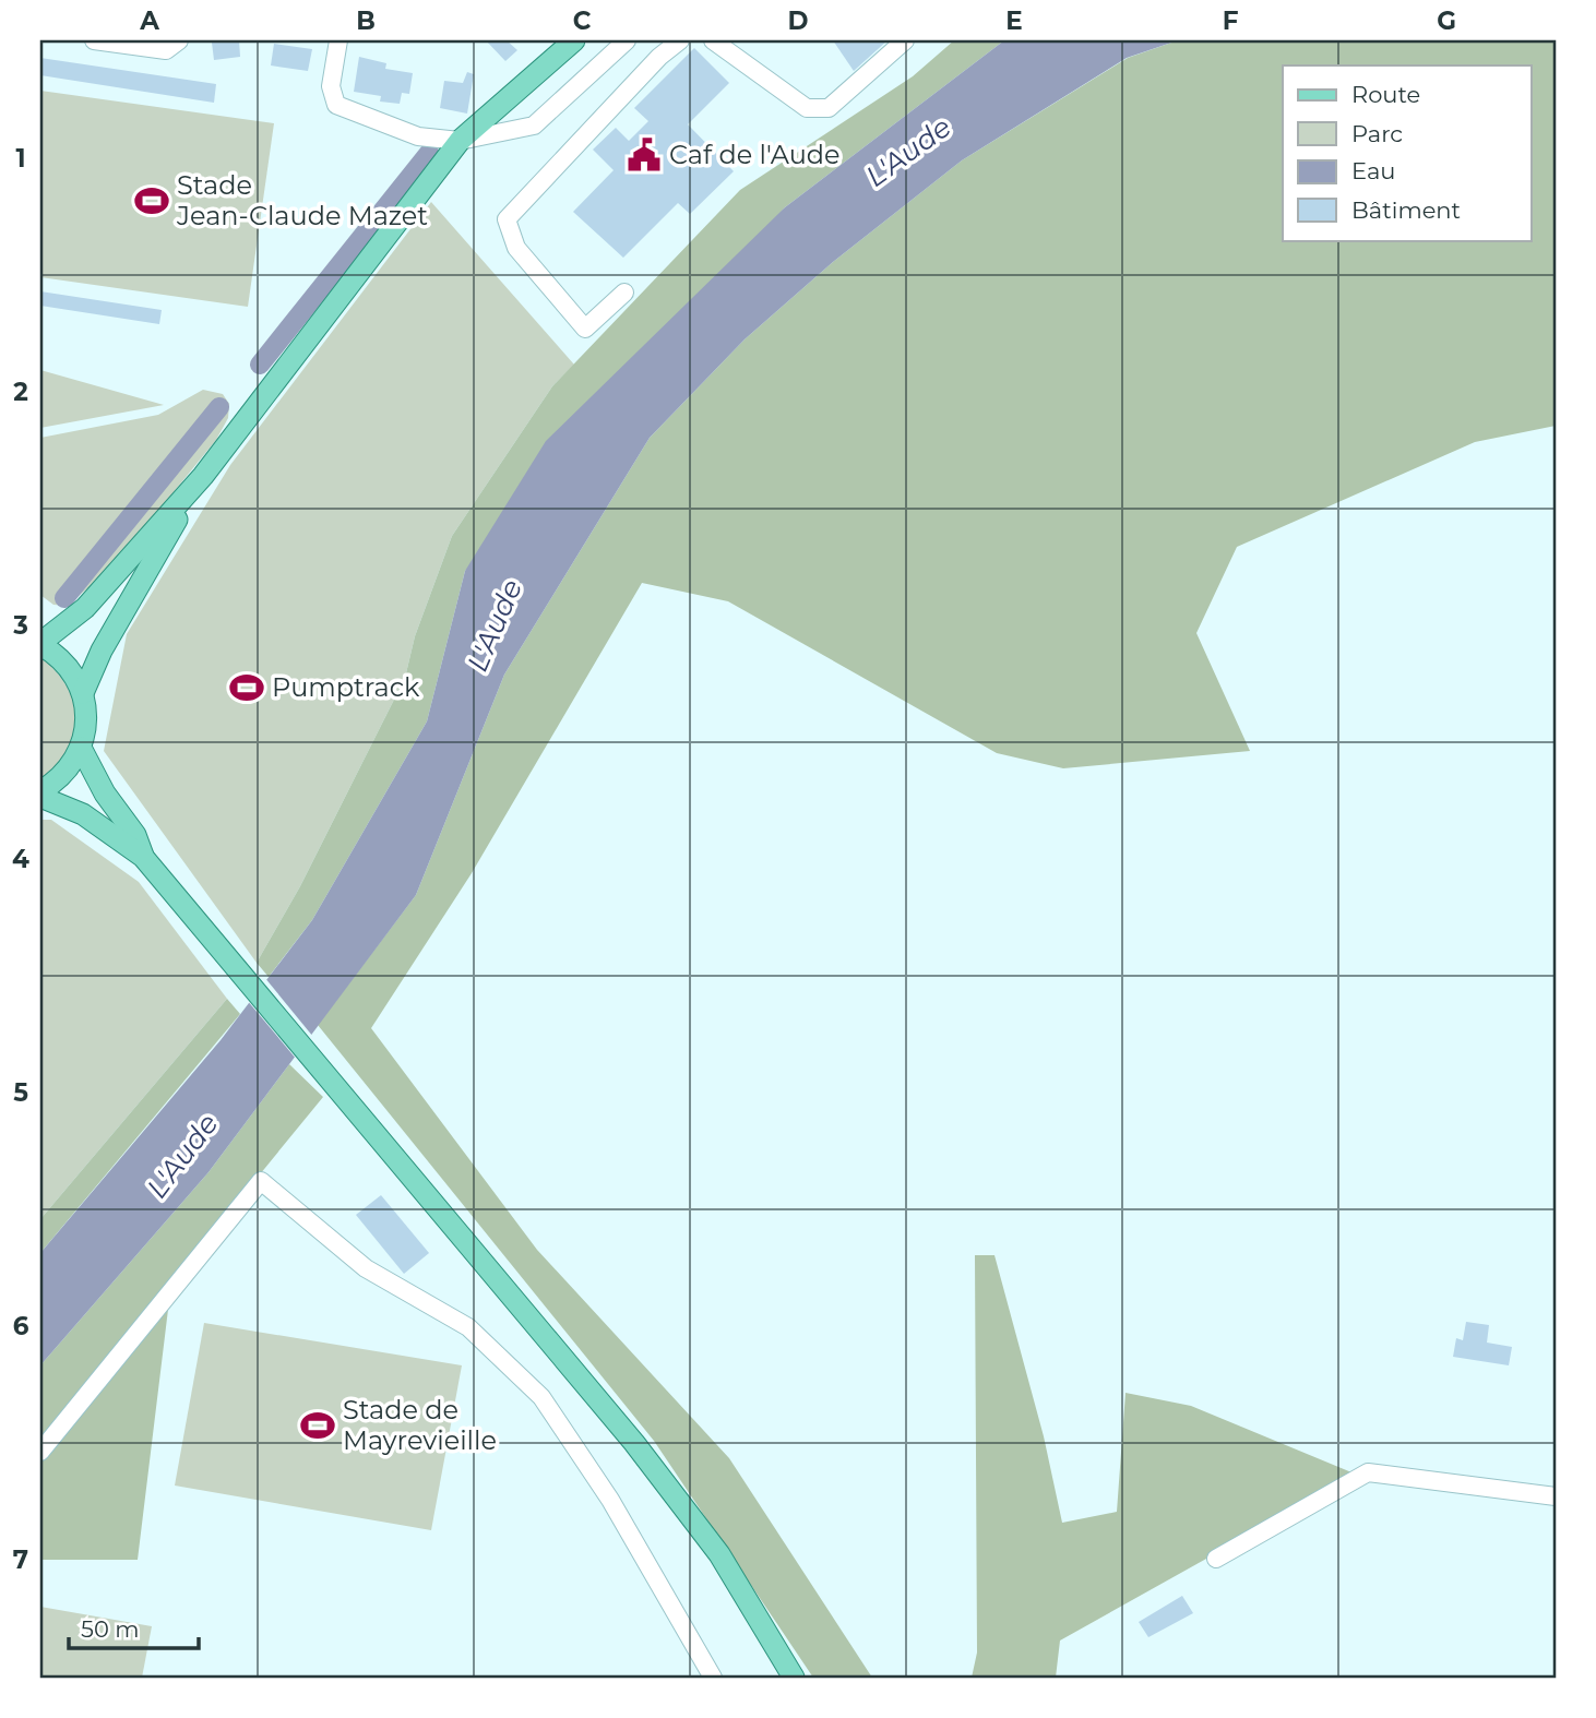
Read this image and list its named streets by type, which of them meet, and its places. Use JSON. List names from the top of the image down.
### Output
{
  "water": ["L'Aude"],
  "places": {
    "public building": ["Caf de l'Aude"],
    "sports": ["Stade Jean-Claude Mazet", "Pumptrack", "Stade de Mayrevieille"]
  },
  "legend": [
    "Route",
    "Parc",
    "Eau",
    "Bâtiment"
  ],
  "scale_bar": "50 m",
  "grid": {
    "columns": [
      "A",
      "B",
      "C",
      "D",
      "E",
      "F",
      "G"
    ],
    "rows": [
      "1",
      "2",
      "3",
      "4",
      "5",
      "6",
      "7"
    ]
  }
}
